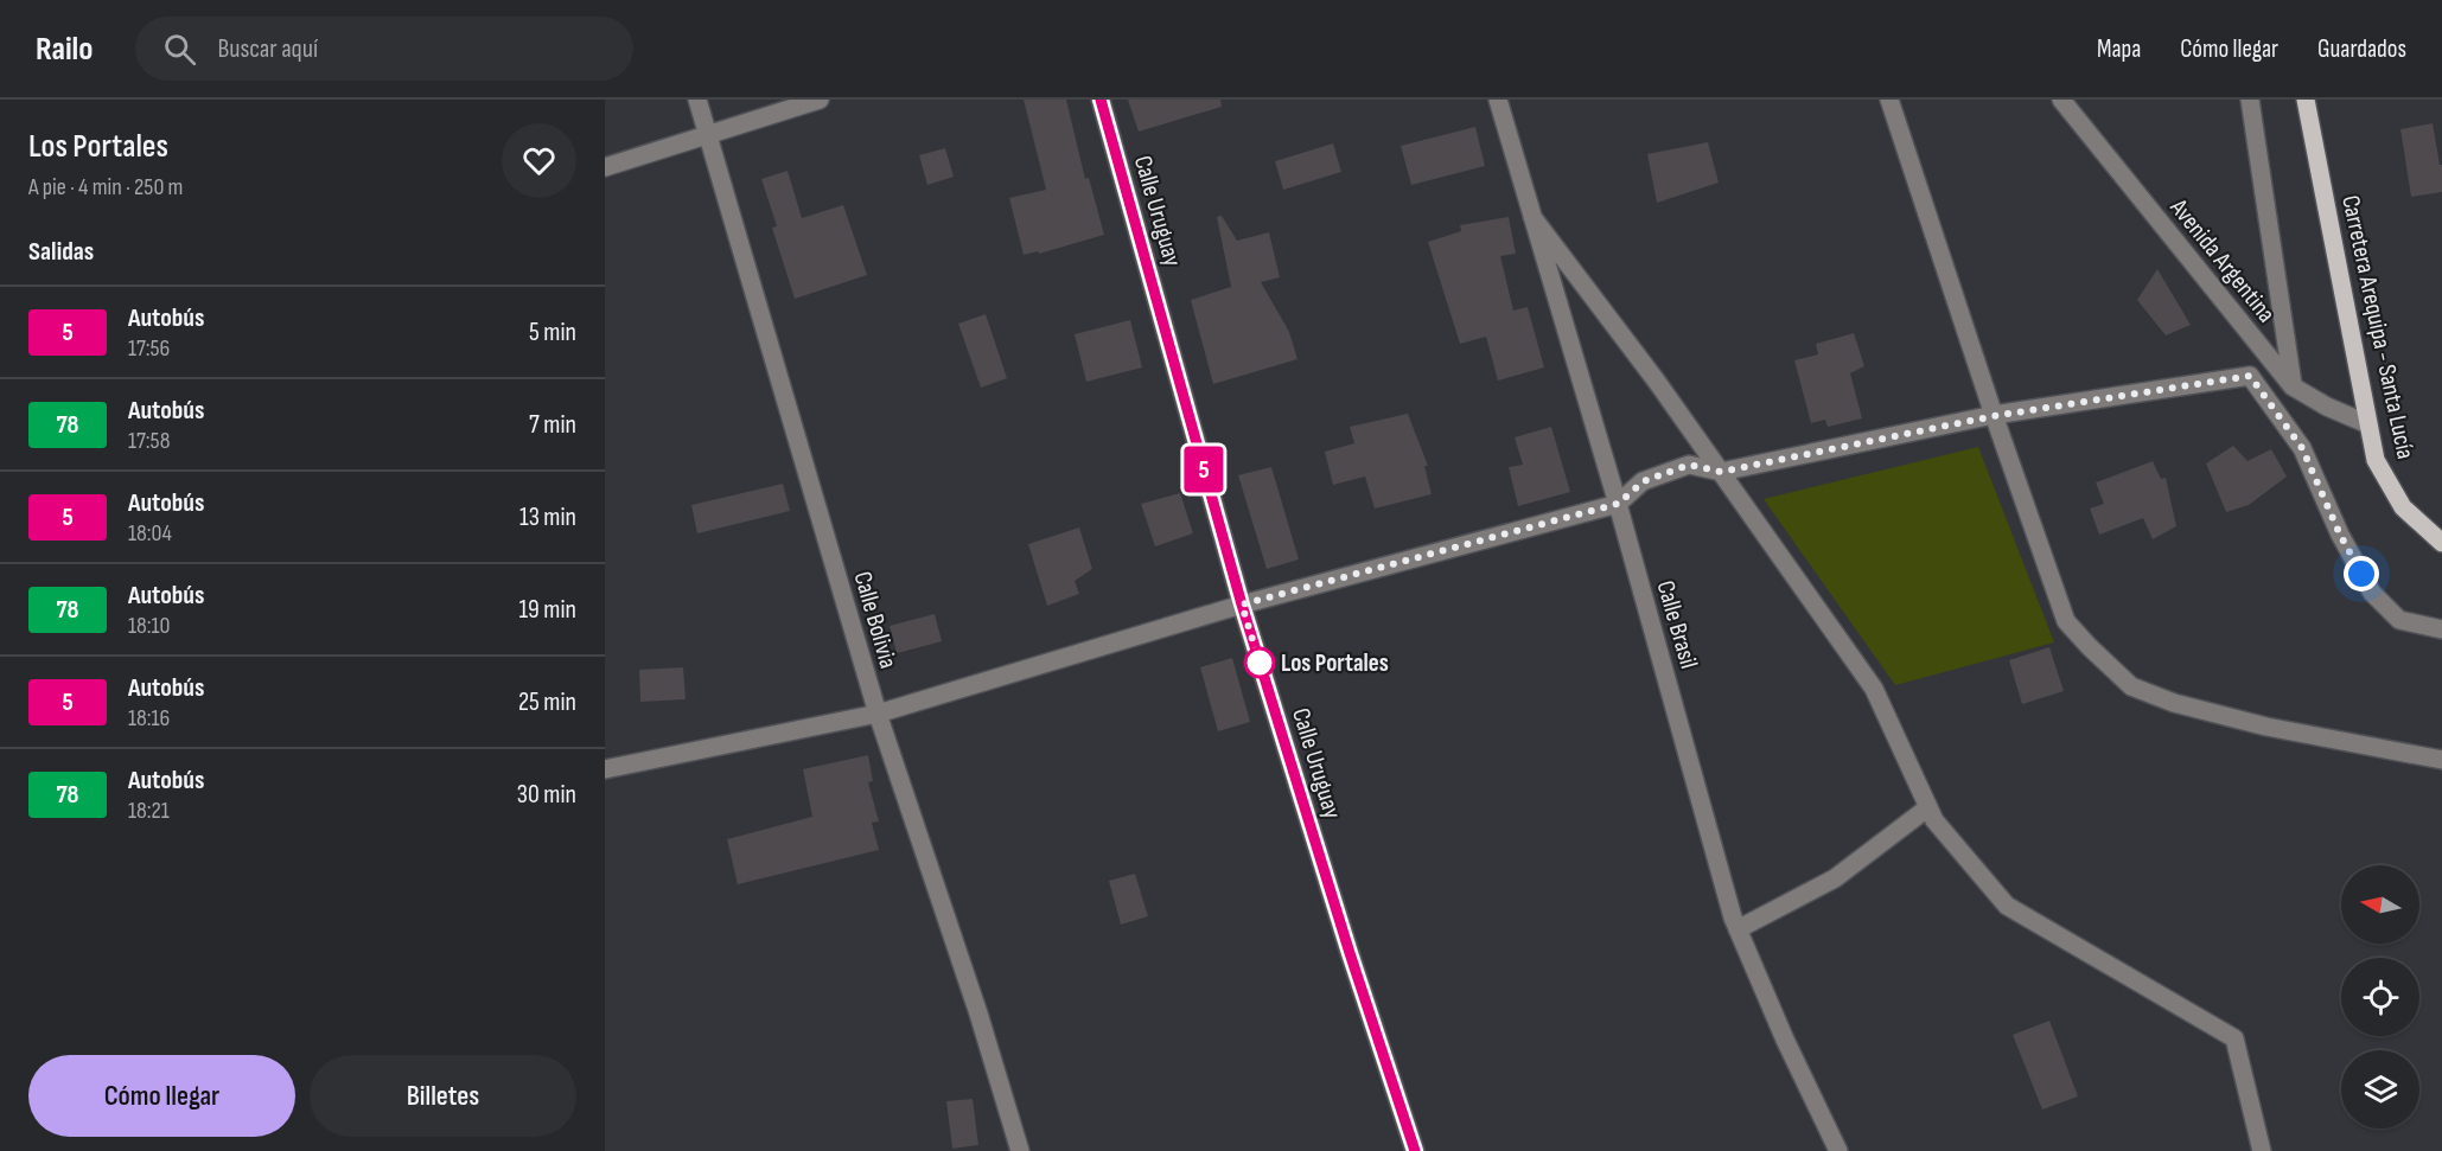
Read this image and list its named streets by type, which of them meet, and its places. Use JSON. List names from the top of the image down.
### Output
{
  "streets": {
    "main road": ["Carretera Arequipa - Santa Lucía"],
    "street": [
      "Calle Uruguay",
      "Avenida Argentina",
      "Calle Bolivia",
      "Calle Brasil"
    ]
  },
  "crossings": [
    ["Avenida Argentina", "Carretera Arequipa - Santa Lucía"]
  ],
  "places": ["Los Portales"],
  "lines": ["bus line 5"],
  "north": "left",
  "page": {
    "header": "Railo",
    "search": "Buscar aquí",
    "nav": ["Mapa", "Cómo llegar", "Guardados"],
    "heading": [
      ["Los Portales", "A pie · 4 min · 250 m"],
      "Salidas"
    ],
    "on_map": "5",
    "list": [
      {
        "mark": "5",
        "name": "Autobús",
        "note": "17:56",
        "value": "5 min"
      },
      {
        "mark": "78",
        "name": "Autobús",
        "note": "17:58",
        "value": "7 min"
      },
      {
        "mark": "5",
        "name": "Autobús",
        "note": "18:04",
        "value": "13 min"
      },
      {
        "mark": "78",
        "name": "Autobús",
        "note": "18:10",
        "value": "19 min"
      },
      {
        "mark": "5",
        "name": "Autobús",
        "note": "18:16",
        "value": "25 min"
      },
      {
        "mark": "78",
        "name": "Autobús",
        "note": "18:21",
        "value": "30 min"
      }
    ],
    "buttons": ["Cómo llegar", "Billetes"]
  }
}
